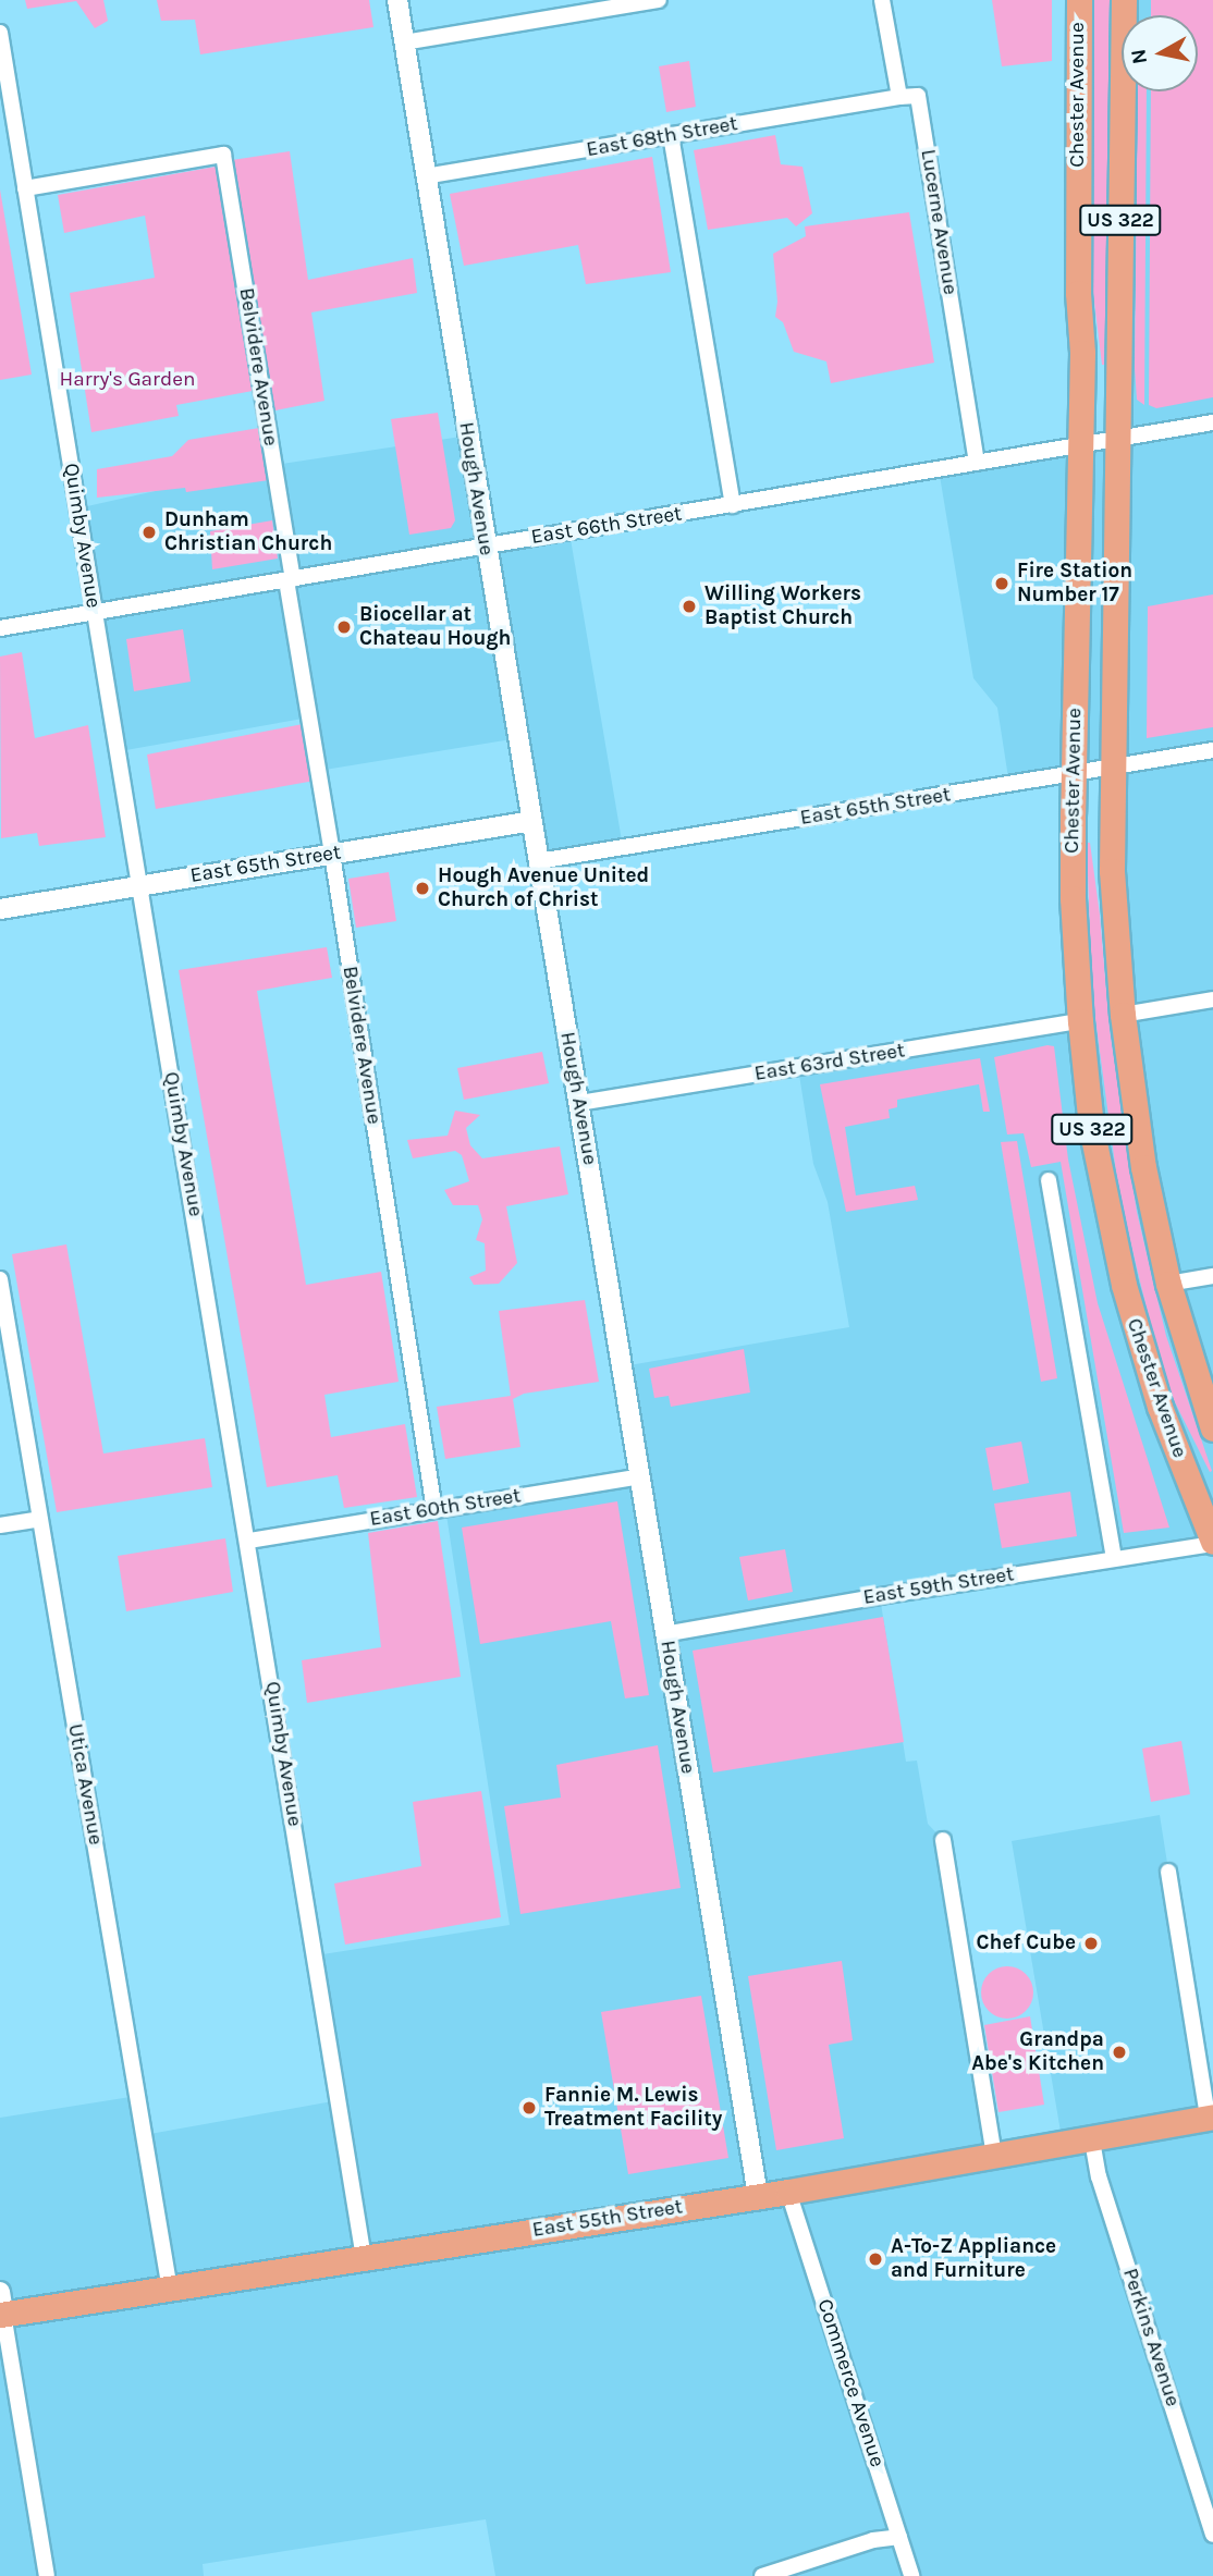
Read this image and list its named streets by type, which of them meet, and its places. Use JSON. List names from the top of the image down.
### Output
{
  "streets": {
    "main road": ["Chester Avenue", "US 322", "East 55th Street"],
    "street": [
      "East 68th Street",
      "Lucerne Avenue",
      "Belvidere Avenue",
      "Hough Avenue",
      "East 66th Street",
      "Quimby Avenue",
      "East 65th Street",
      "East 63rd Street",
      "East 60th Street",
      "East 59th Street",
      "Utica Avenue",
      "Perkins Avenue",
      "Commerce Avenue"
    ]
  },
  "crossings": [
    ["Chester Avenue", "East 66th Street"],
    ["Chester Avenue", "East 65th Street"],
    ["Chester Avenue", "East 63rd Street"],
    ["Chester Avenue", "East 59th Street"],
    ["East 68th Street", "Lucerne Avenue"],
    ["East 68th Street", "Hough Avenue"],
    ["Lucerne Avenue", "East 66th Street"],
    ["Belvidere Avenue", "East 66th Street"],
    ["Belvidere Avenue", "Quimby Avenue"],
    ["Belvidere Avenue", "East 65th Street"],
    ["Belvidere Avenue", "East 60th Street"],
    ["Hough Avenue", "East 66th Street"],
    ["Hough Avenue", "East 65th Street"],
    ["Hough Avenue", "East 63rd Street"],
    ["Hough Avenue", "East 60th Street"],
    ["Hough Avenue", "East 59th Street"],
    ["Hough Avenue", "East 55th Street"],
    ["East 66th Street", "Quimby Avenue"],
    ["Quimby Avenue", "East 65th Street"],
    ["Quimby Avenue", "East 60th Street"],
    ["Quimby Avenue", "East 55th Street"],
    ["Utica Avenue", "East 55th Street"],
    ["East 55th Street", "Perkins Avenue"],
    ["East 55th Street", "Commerce Avenue"]
  ],
  "parks": ["Harry's Garden"],
  "places": [
    "Dunham Christian Church",
    "Fire Station Number 17",
    "Willing Workers Baptist Church",
    "Biocellar at Chateau Hough",
    "Hough Avenue United Church of Christ",
    "Chef Cube",
    "Grandpa Abe's Kitchen",
    "Fannie M. Lewis Treatment Facility",
    "A-To-Z Appliance and Furniture"
  ],
  "north": "left"
}
